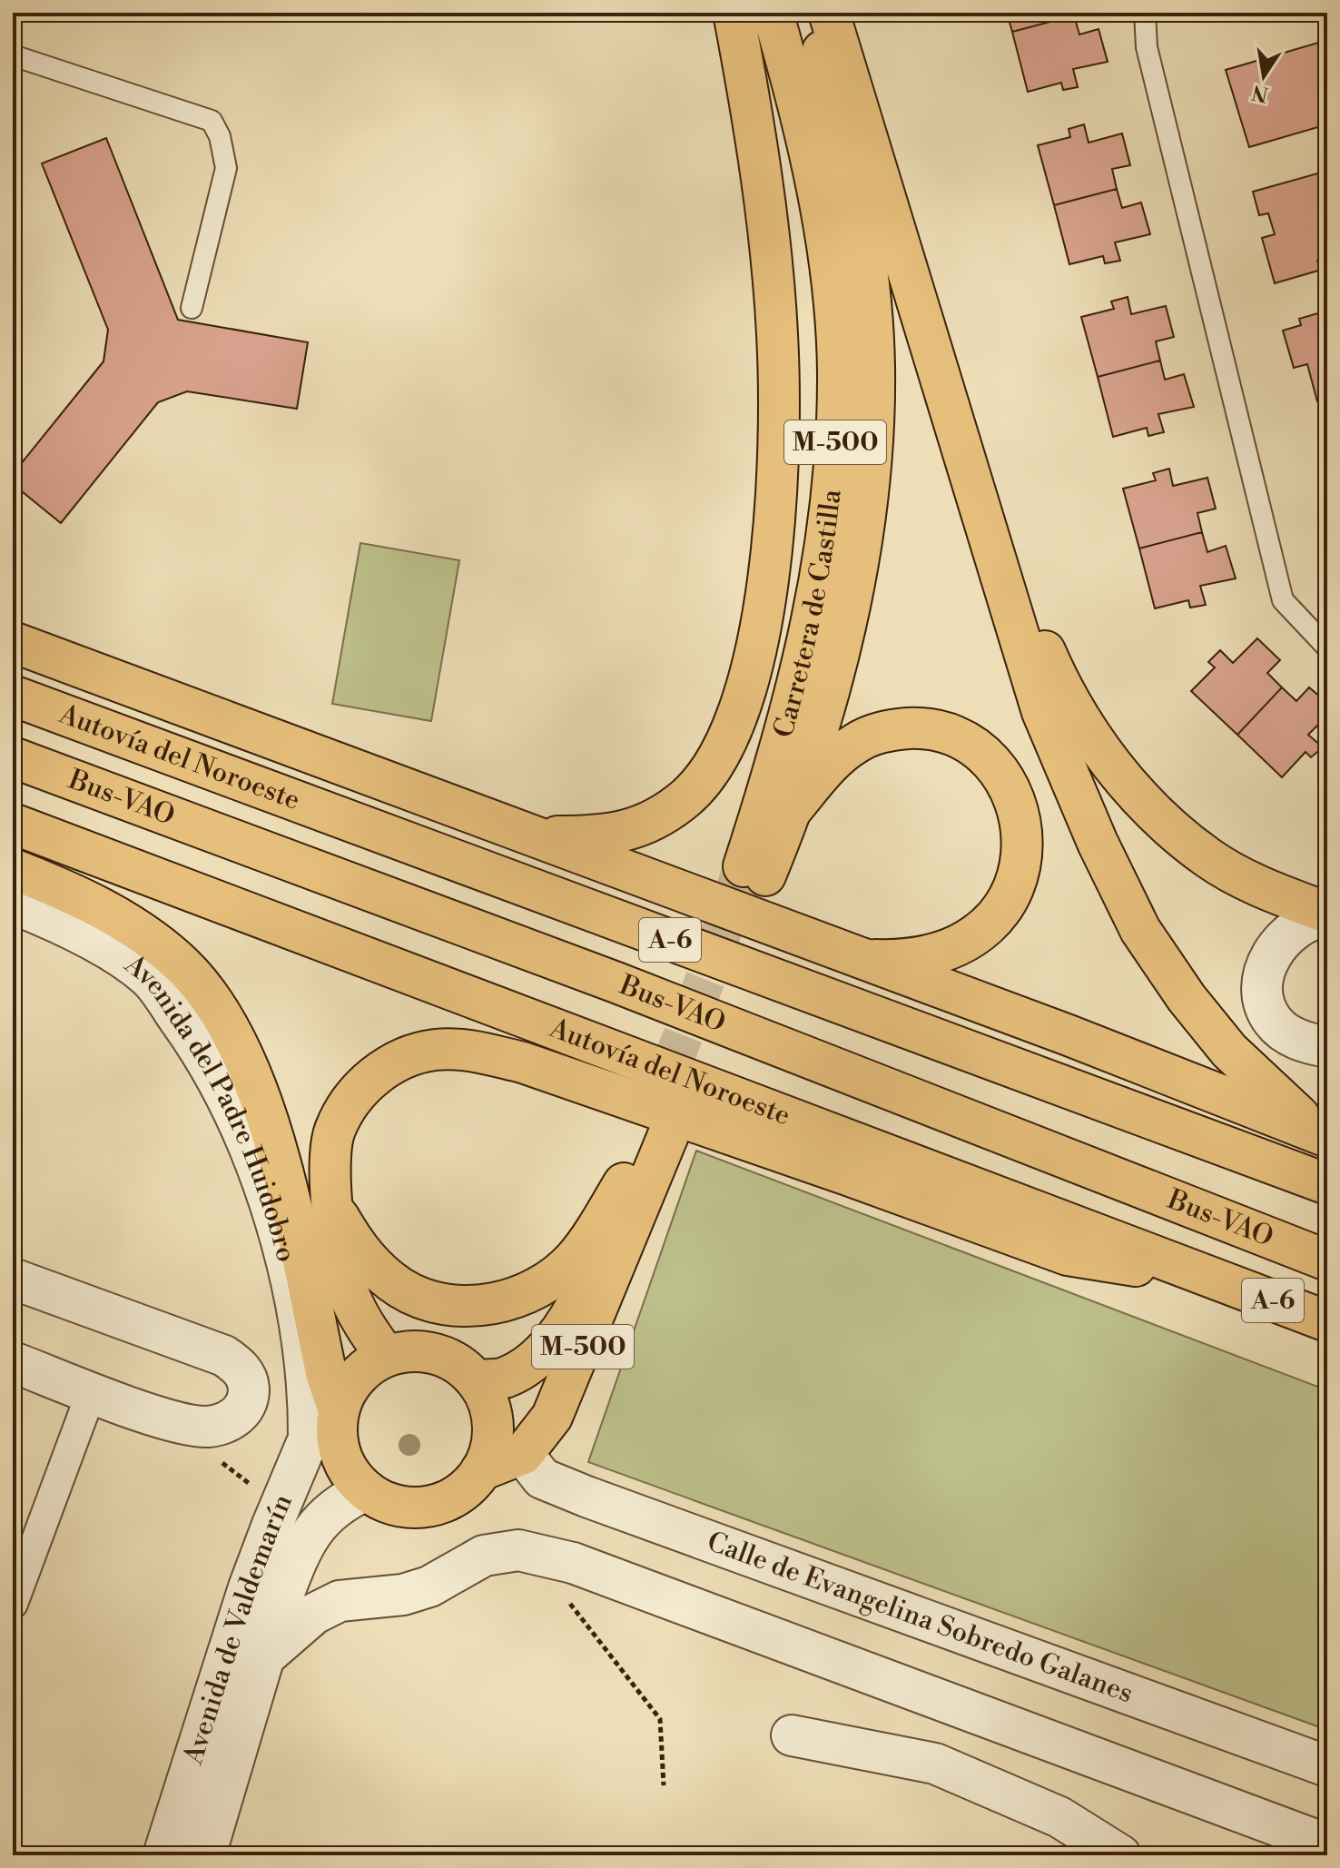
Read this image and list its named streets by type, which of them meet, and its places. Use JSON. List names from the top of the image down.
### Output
{
  "streets": {
    "highway": [
      "M-500",
      "Carretera de Castilla",
      "Autovía del Noroeste",
      "Bus-VAO",
      "A-6"
    ],
    "street": ["Avenida del Padre Huidobro", "Calle de Evangelina Sobredo Galanes", "Avenida de Valdemarín"]
  },
  "crossings": [
    ["M-500", "Carretera de Castilla"],
    ["M-500", "Avenida del Padre Huidobro"],
    ["M-500", "Calle de Evangelina Sobredo Galanes"],
    ["M-500", "Avenida de Valdemarín"],
    ["Avenida del Padre Huidobro", "Avenida de Valdemarín"]
  ],
  "north": "bottom"
}
